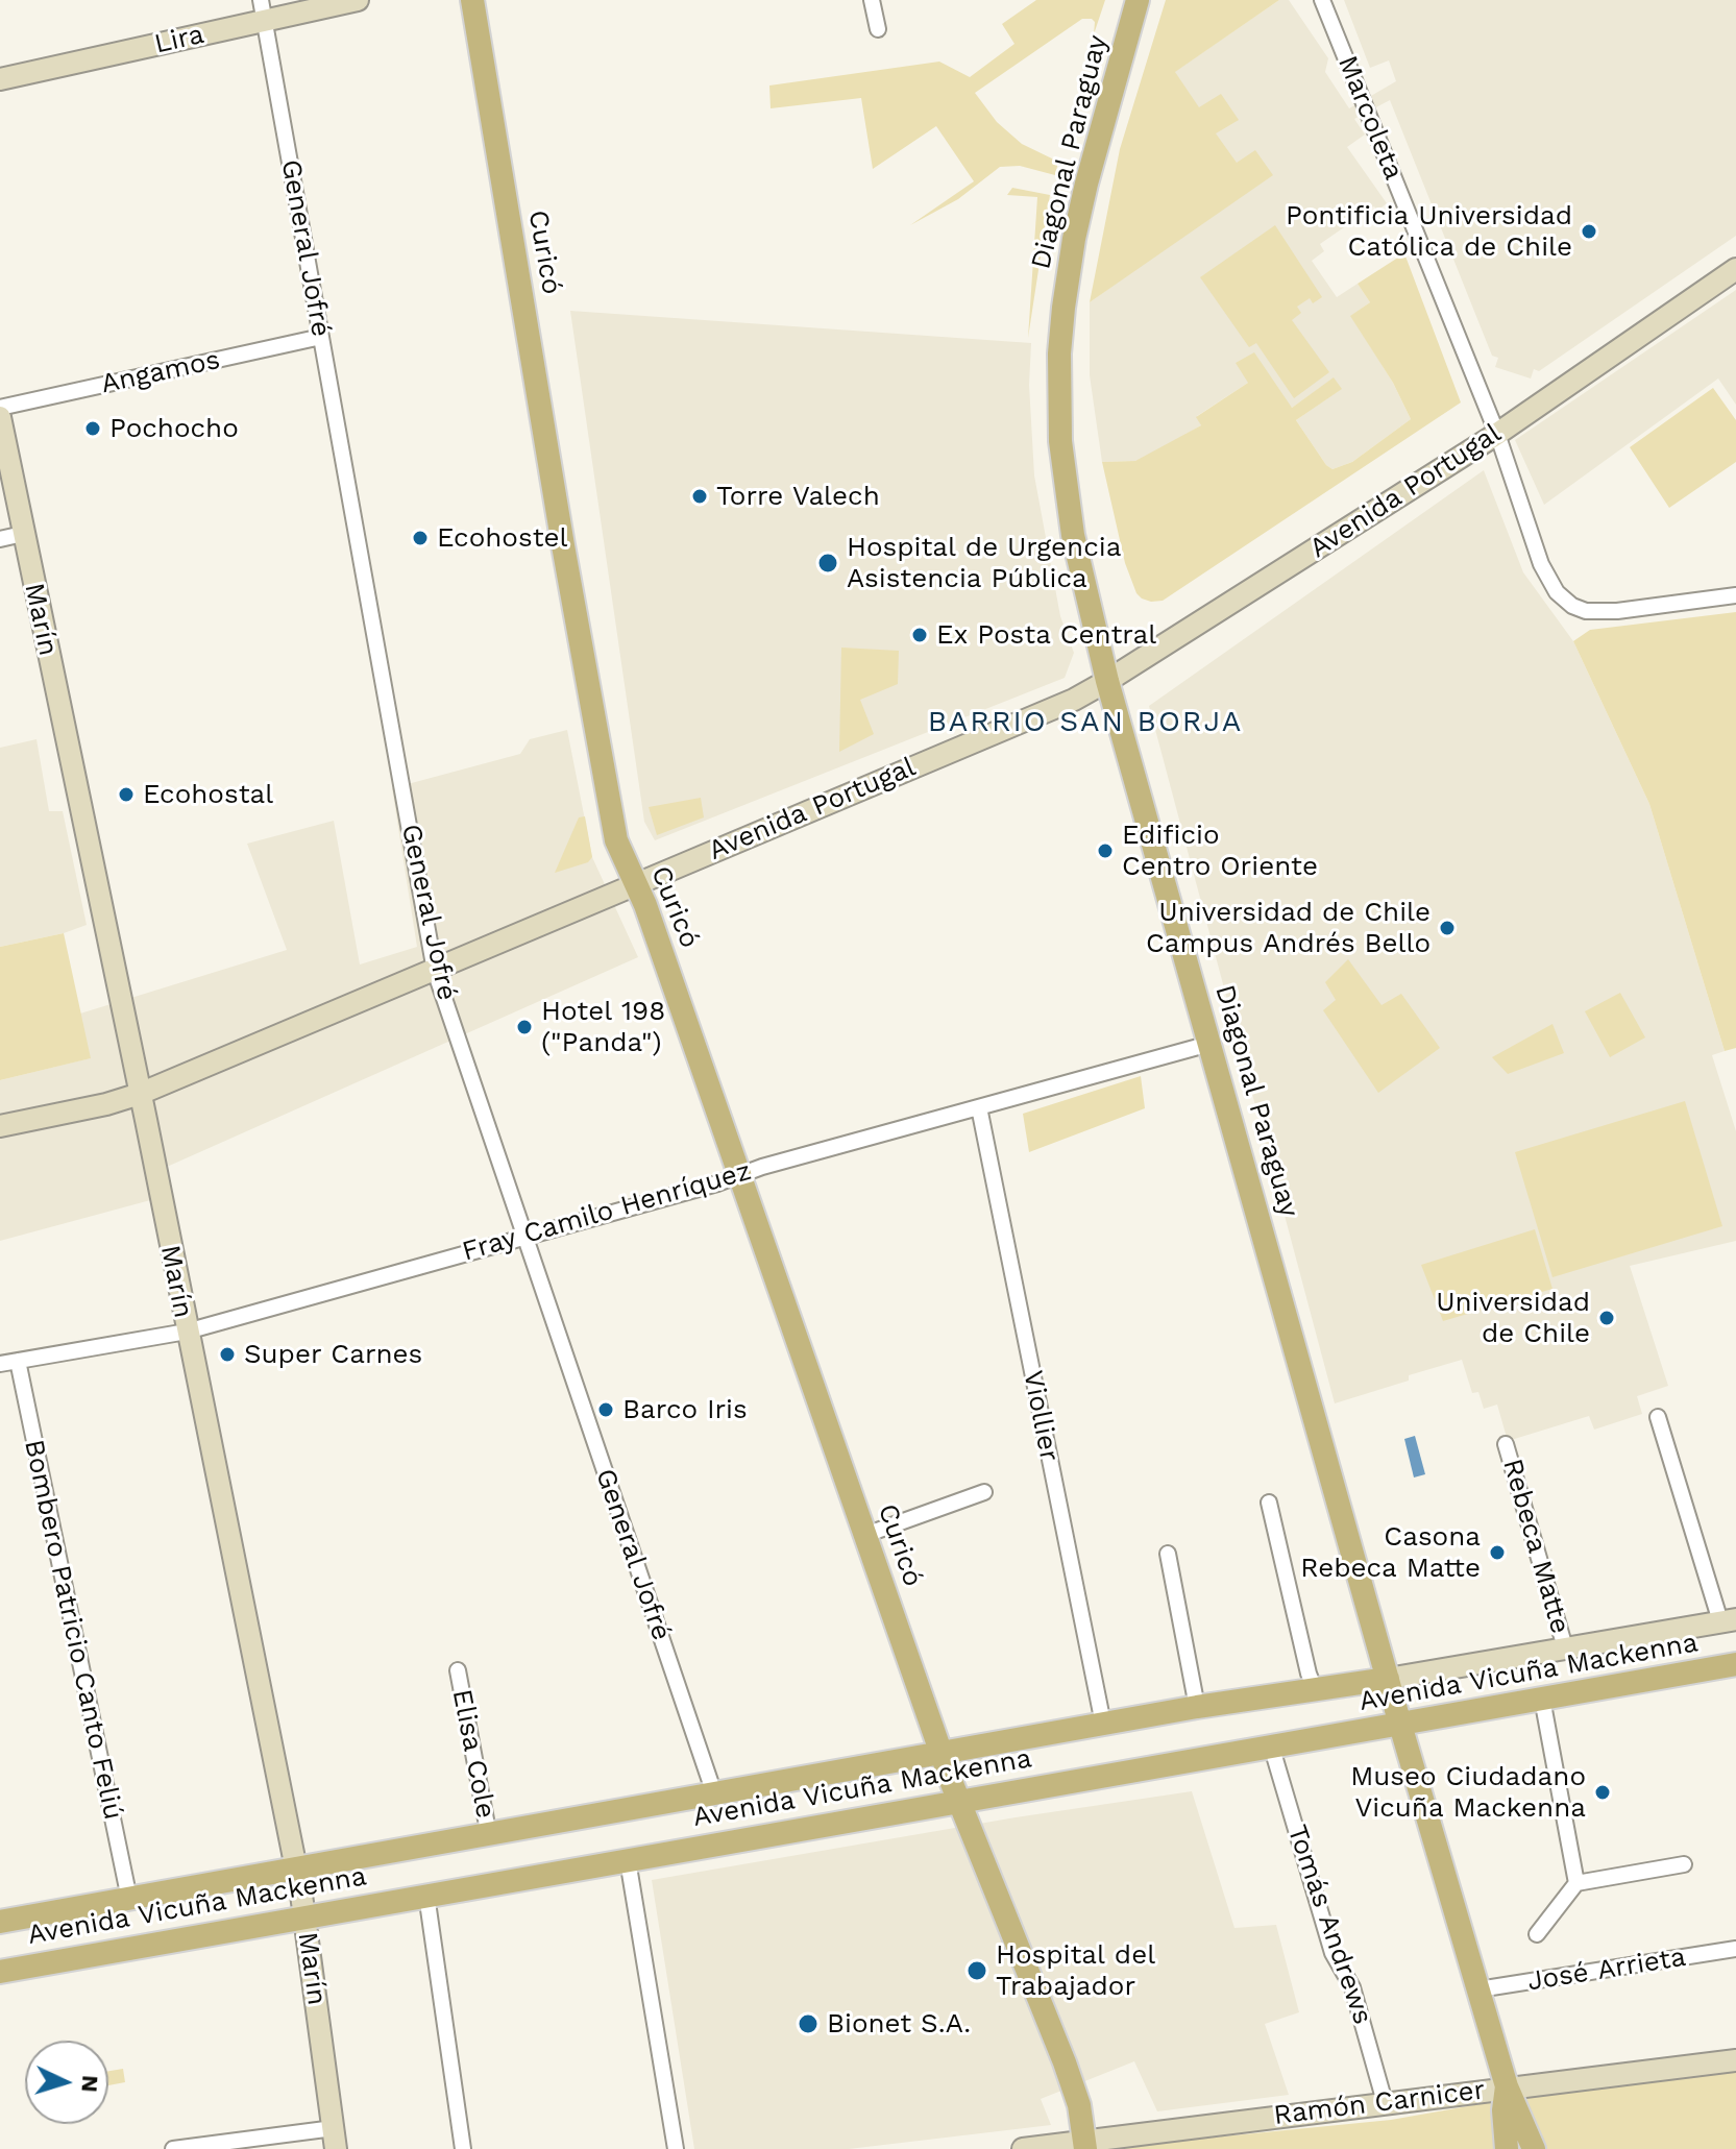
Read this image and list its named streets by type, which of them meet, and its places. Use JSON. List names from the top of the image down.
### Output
{
  "streets": {
    "main road": [
      "Lira",
      "Diagonal Paraguay",
      "Curicó",
      "Avenida Portugal",
      "Marín",
      "Avenida Vicuña Mackenna",
      "Ramón Carnicer"
    ],
    "street": [
      "Marcoleta",
      "General Jofré",
      "Angamos",
      "Fray Camilo Henríquez",
      "Viollier",
      "Rebeca Matte",
      "Bombero Patricio Canto Feliú",
      "Elisa Cole",
      "Tomás Andrews",
      "José Arrieta"
    ]
  },
  "crossings": [
    ["Lira", "General Jofré"],
    ["Marcoleta", "Avenida Portugal"],
    ["Diagonal Paraguay", "Avenida Portugal"],
    ["Diagonal Paraguay", "Fray Camilo Henríquez"],
    ["Diagonal Paraguay", "Avenida Vicuña Mackenna"],
    ["Diagonal Paraguay", "José Arrieta"],
    ["Diagonal Paraguay", "Ramón Carnicer"],
    ["General Jofré", "Angamos"],
    ["General Jofré", "Avenida Portugal"],
    ["General Jofré", "Fray Camilo Henríquez"],
    ["General Jofré", "Avenida Vicuña Mackenna"],
    ["Curicó", "Avenida Portugal"],
    ["Curicó", "Fray Camilo Henríquez"],
    ["Curicó", "Avenida Vicuña Mackenna"],
    ["Curicó", "Ramón Carnicer"],
    ["Avenida Portugal", "Marín"],
    ["Marín", "Fray Camilo Henríquez"],
    ["Marín", "Avenida Vicuña Mackenna"],
    ["Fray Camilo Henríquez", "Viollier"],
    ["Fray Camilo Henríquez", "Bombero Patricio Canto Feliú"],
    ["Viollier", "Avenida Vicuña Mackenna"],
    ["Rebeca Matte", "Avenida Vicuña Mackenna"],
    ["Bombero Patricio Canto Feliú", "Avenida Vicuña Mackenna"],
    ["Avenida Vicuña Mackenna", "Elisa Cole"],
    ["Avenida Vicuña Mackenna", "Tomás Andrews"],
    ["Tomás Andrews", "Ramón Carnicer"]
  ],
  "districts": ["BARRIO SAN BORJA"],
  "places": [
    "Pontificia Universidad Católica de Chile",
    "Pochocho",
    "Torre Valech",
    "Ecohostel",
    "Hospital de Urgencia Asistencia Pública",
    "Ex Posta Central",
    "Ecohostal",
    "Edificio Centro Oriente",
    "Universidad de Chile Campus Andrés Bello",
    "Hotel 198 (\"Panda\")",
    "Universidad de Chile",
    "Super Carnes",
    "Barco Iris",
    "Casona Rebeca Matte",
    "Museo Ciudadano Vicuña Mackenna",
    "Hospital del Trabajador",
    "Bionet S.A."
  ],
  "north": "right"
}
